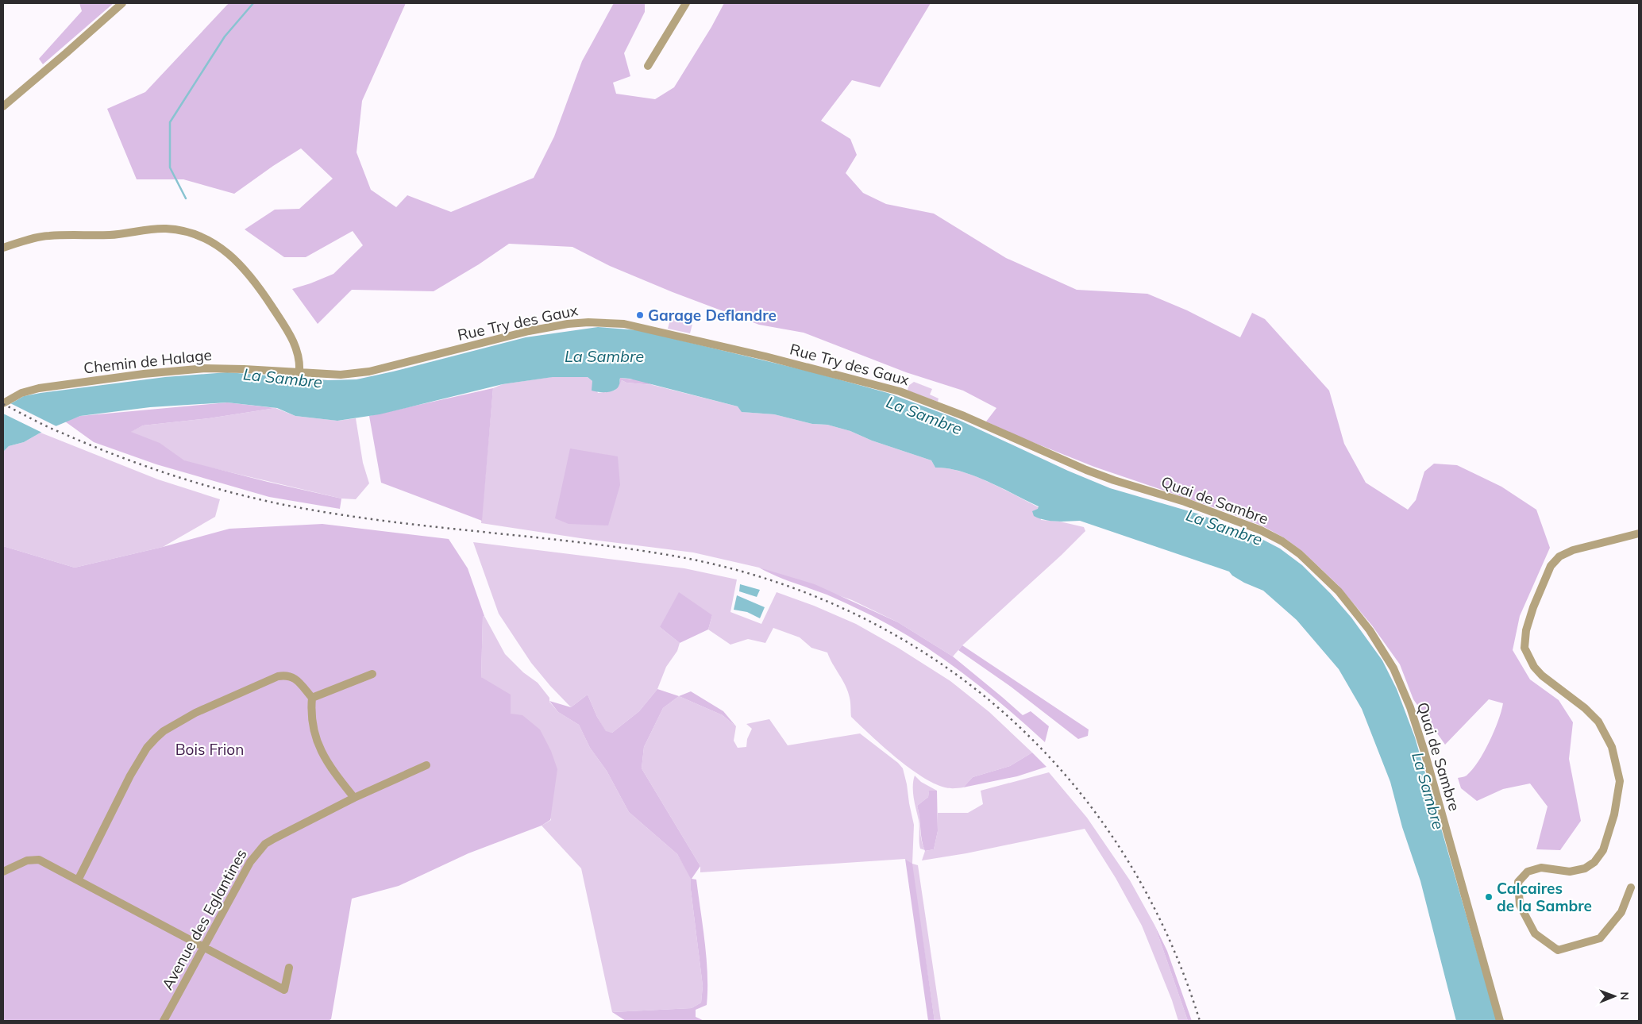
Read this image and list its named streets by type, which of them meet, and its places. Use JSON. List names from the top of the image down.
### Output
{
  "streets": {
    "street": [
      "Rue Try des Gaux",
      "Chemin de Halage",
      "Quai de Sambre",
      "Avenue des Eglantines"
    ]
  },
  "crossings": [
    ["Rue Try des Gaux", "Chemin de Halage"],
    ["Rue Try des Gaux", "Quai de Sambre"]
  ],
  "water": ["La Sambre"],
  "parks": ["Bois Frion"],
  "places": ["Garage Deflandre", "Calcaires de la Sambre"],
  "north": "right"
}
